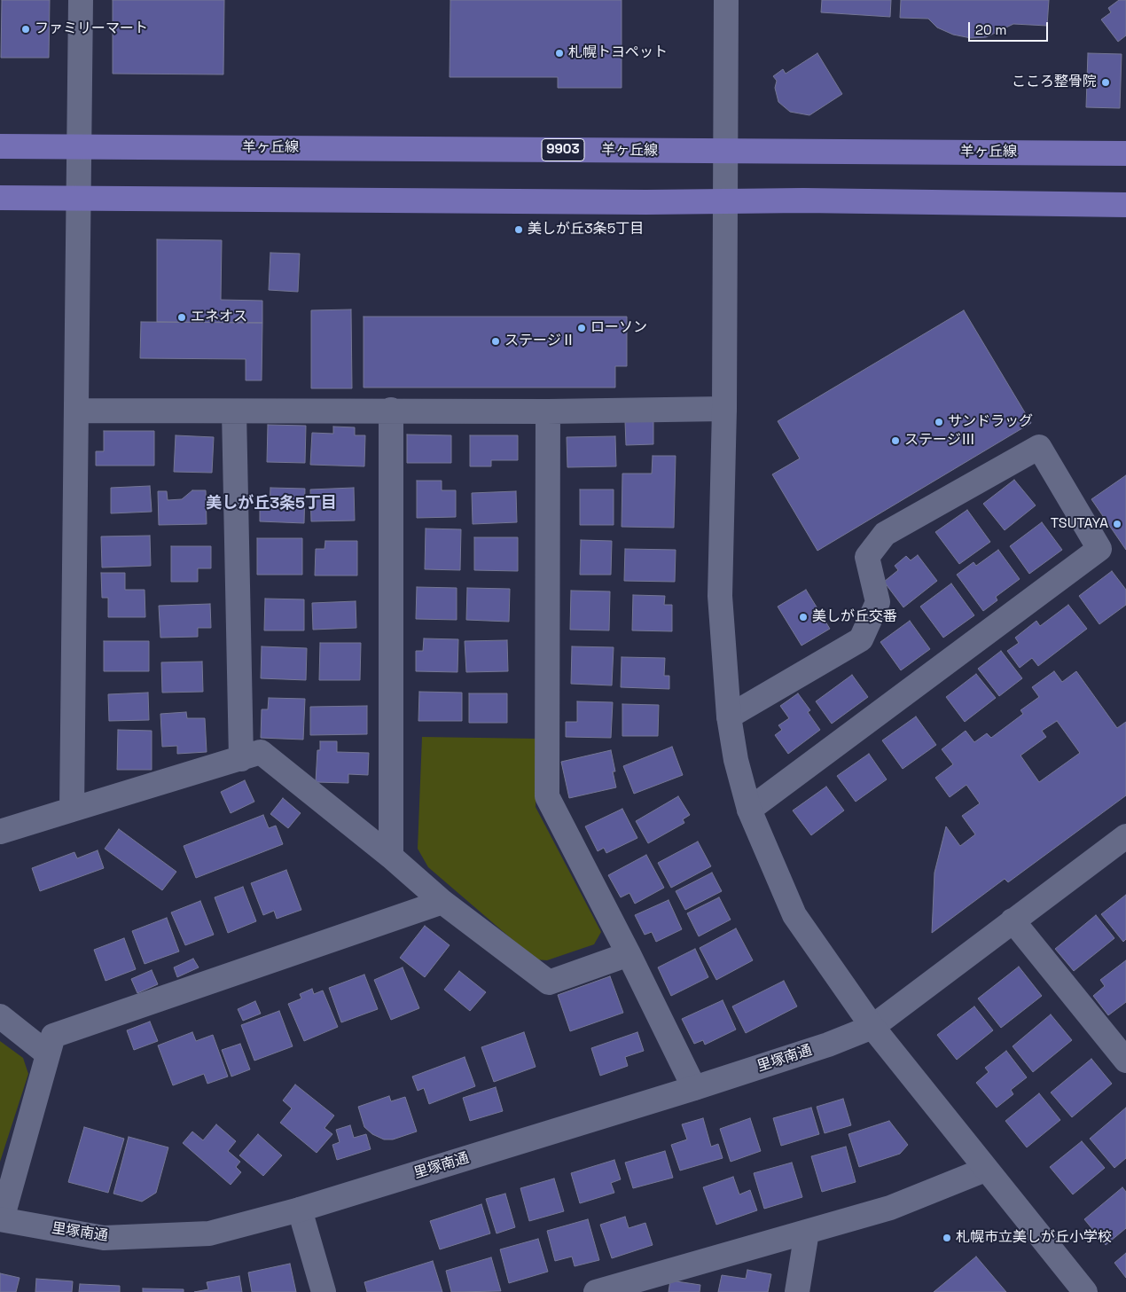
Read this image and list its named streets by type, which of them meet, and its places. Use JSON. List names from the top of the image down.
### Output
{
  "streets": {
    "main road": ["羊ヶ丘線", "9903"],
    "street": ["里塚南通"]
  },
  "districts": ["美しが丘3条5丁目"],
  "places": [
    "ファミリーマート",
    "札幌トヨペット",
    "こころ整骨院",
    "美しが丘3条5丁目",
    "エネオス",
    "ローソン",
    "ステージⅡ",
    "サンドラッグ",
    "ステージⅢ",
    "TSUTAYA",
    "美しが丘交番",
    "札幌市立美しが丘小学校"
  ],
  "scale_bar": "20 m"
}
